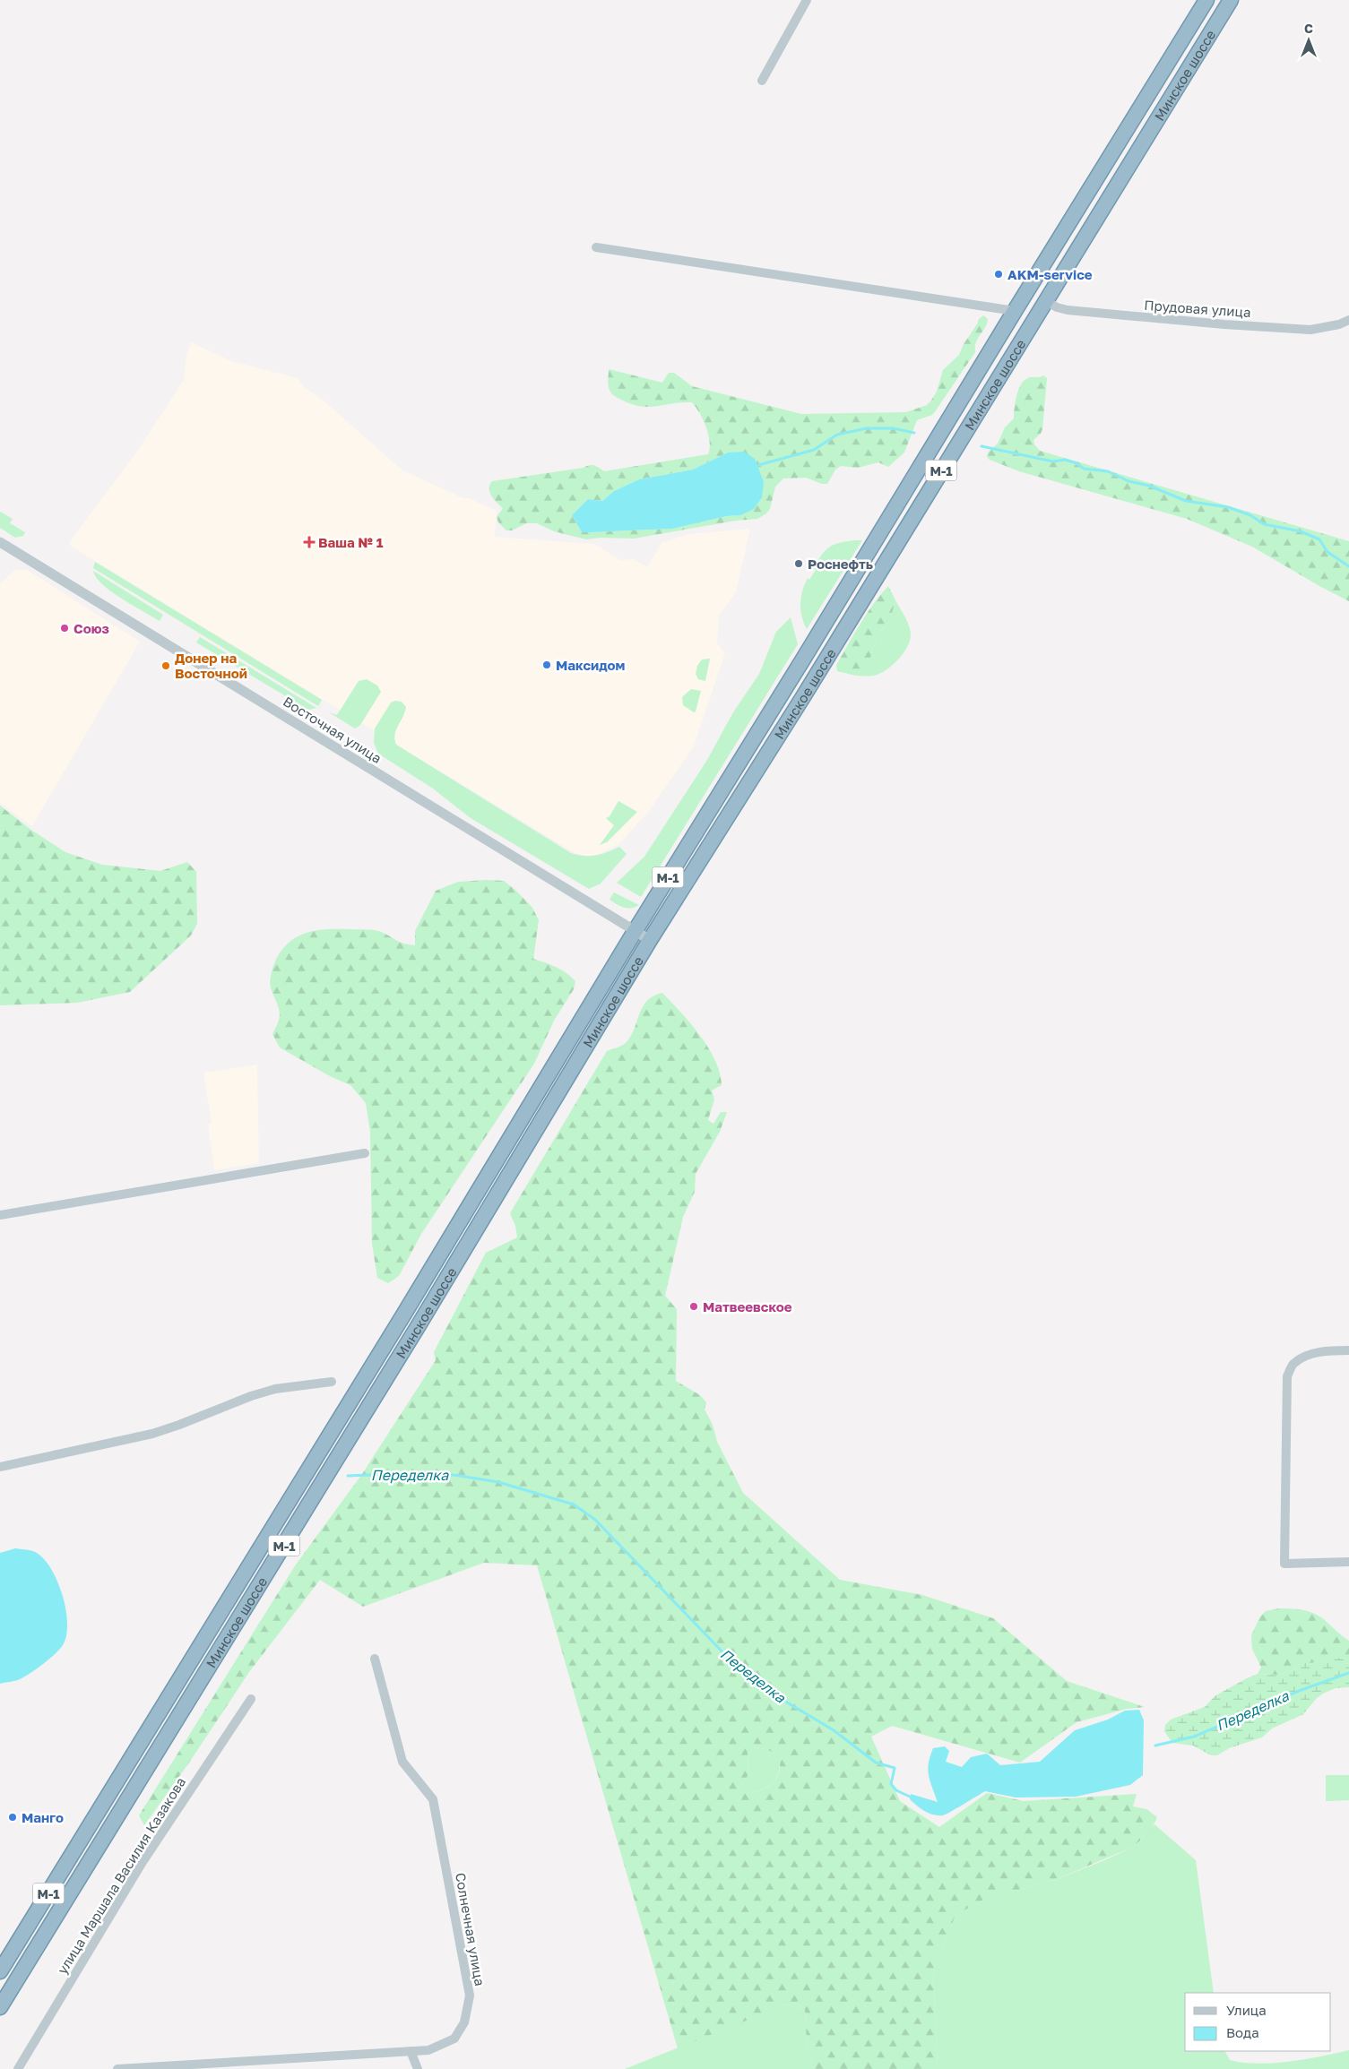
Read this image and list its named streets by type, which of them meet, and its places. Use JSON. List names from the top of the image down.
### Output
{
  "streets": {
    "highway": ["Минское шоссе", "М-1"],
    "street": [
      "Прудовая улица",
      "Восточная улица",
      "улица Маршала Василия Казакова",
      "Солнечная улица"
    ]
  },
  "crossings": [
    ["Минское шоссе", "Прудовая улица"],
    ["Минское шоссе", "Восточная улица"]
  ],
  "water": ["Переделка"],
  "places": {
    "other": [
      "AKM-service",
      "Роснефть",
      "Союз",
      "Максидом",
      "Донер на Восточной",
      "Матвеевское",
      "Манго"
    ],
    "health": ["Ваша № 1"]
  },
  "legend": ["Улица", "Вода"],
  "north": "top"
}
